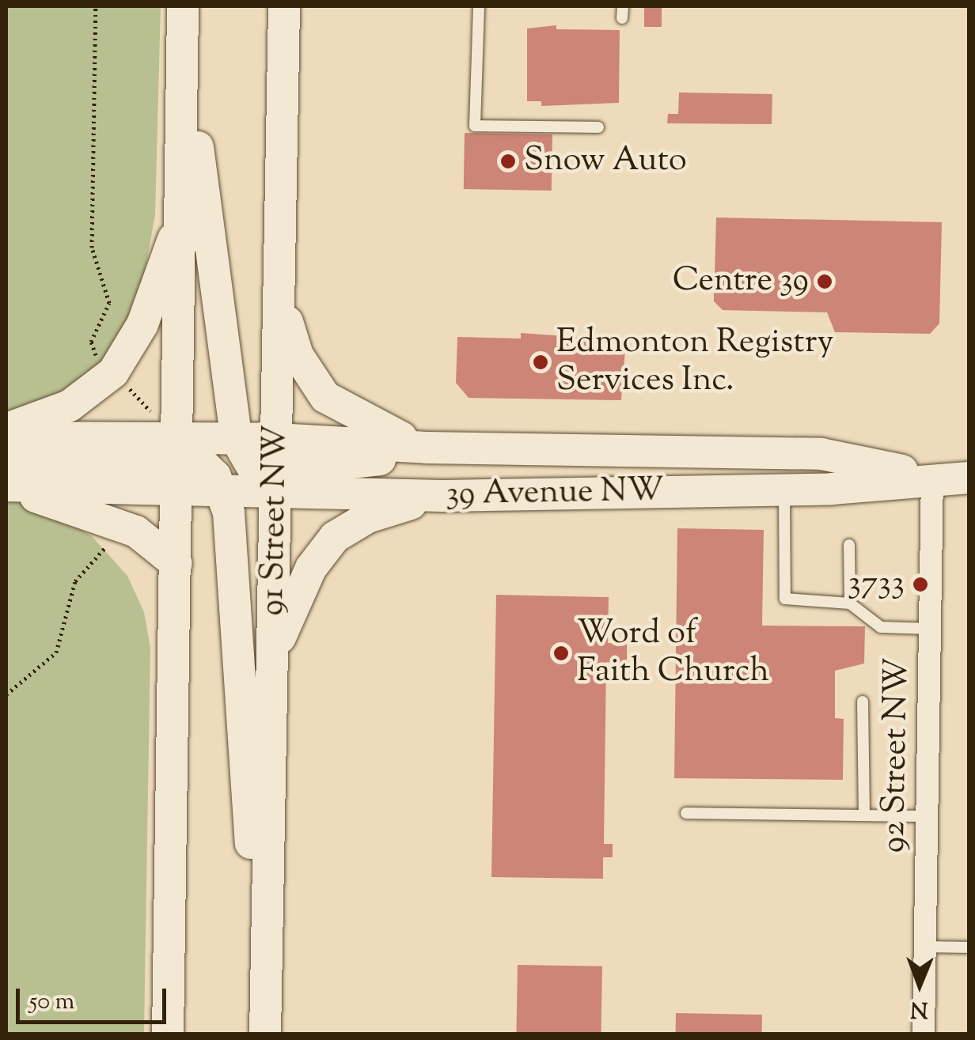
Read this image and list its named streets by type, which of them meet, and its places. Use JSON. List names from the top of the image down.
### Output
{
  "streets": {
    "main road": ["39 Avenue NW", "91 Street NW"],
    "street": ["92 Street NW"]
  },
  "crossings": [
    ["39 Avenue NW", "91 Street NW"],
    ["39 Avenue NW", "92 Street NW"]
  ],
  "places": [
    "Snow Auto",
    "Centre 39",
    "Edmonton Registry Services Inc.",
    "3733",
    "Word of Faith Church"
  ],
  "scale_bar": "50 m",
  "north": "bottom"
}
